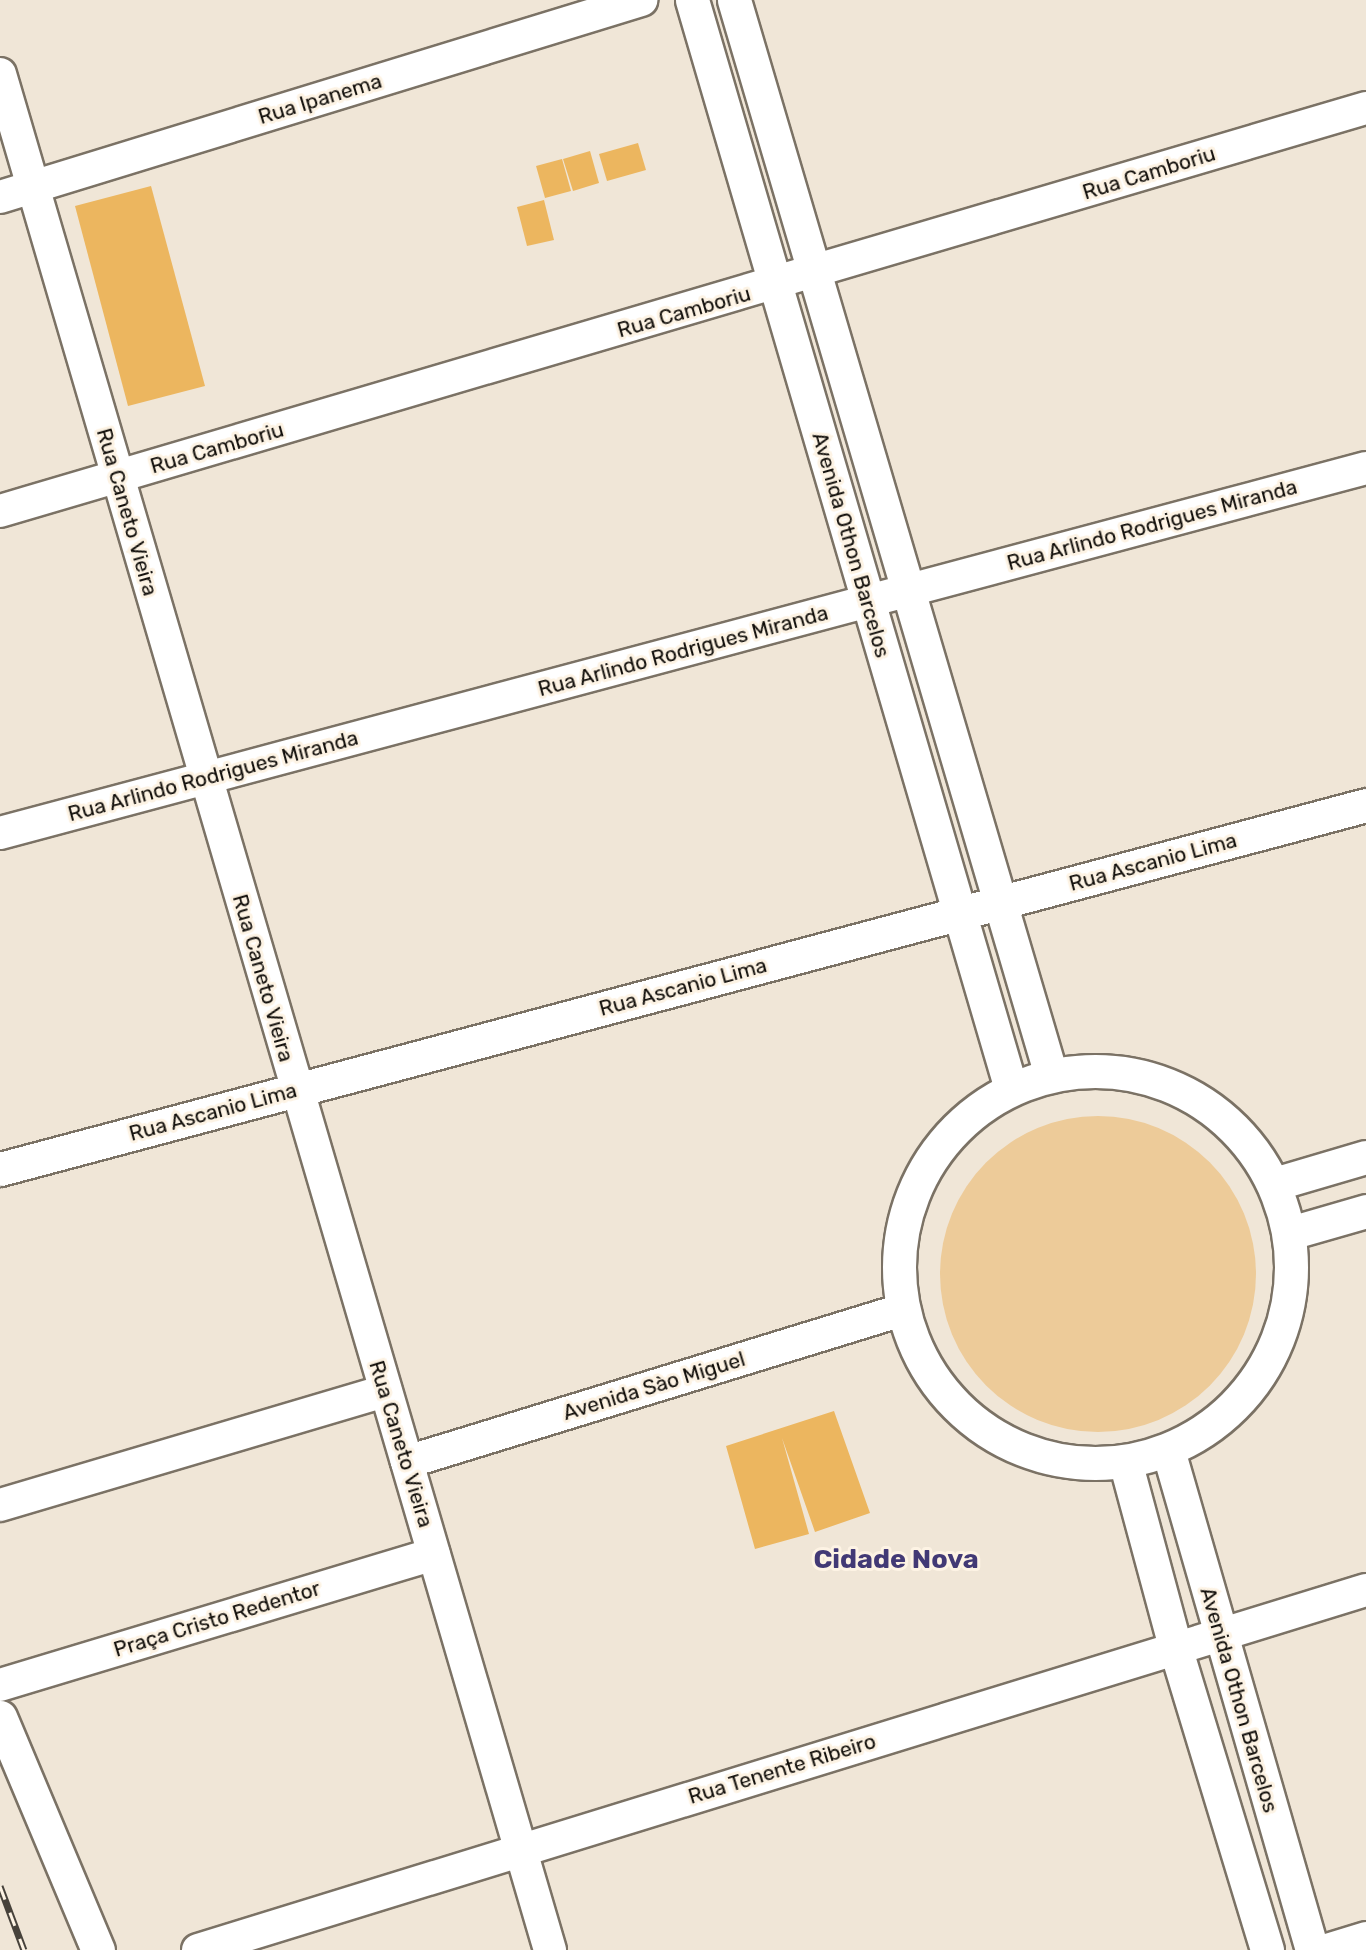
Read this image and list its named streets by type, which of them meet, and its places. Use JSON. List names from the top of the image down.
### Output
{
  "streets": {
    "street": [
      "Rua Ipanema",
      "Rua Camboriu",
      "Rua Caneto Vieira",
      "Rua Arlindo Rodrigues Miranda",
      "Avenida Othon Barcelos",
      "Rua Ascanio Lima",
      "Avenida Sào Miguel",
      "Praça Cristo Redentor",
      "Rua Tenente Ribeiro"
    ]
  },
  "crossings": [
    ["Rua Ipanema", "Rua Caneto Vieira"],
    ["Rua Camboriu", "Rua Caneto Vieira"],
    ["Rua Camboriu", "Avenida Othon Barcelos"],
    ["Rua Caneto Vieira", "Rua Arlindo Rodrigues Miranda"],
    ["Rua Caneto Vieira", "Rua Ascanio Lima"],
    ["Rua Caneto Vieira", "Avenida Sào Miguel"],
    ["Rua Caneto Vieira", "Praça Cristo Redentor"],
    ["Rua Caneto Vieira", "Rua Tenente Ribeiro"],
    ["Rua Arlindo Rodrigues Miranda", "Avenida Othon Barcelos"],
    ["Avenida Othon Barcelos", "Rua Ascanio Lima"],
    ["Avenida Othon Barcelos", "Rua Tenente Ribeiro"]
  ],
  "districts": ["Cidade Nova"]
}
